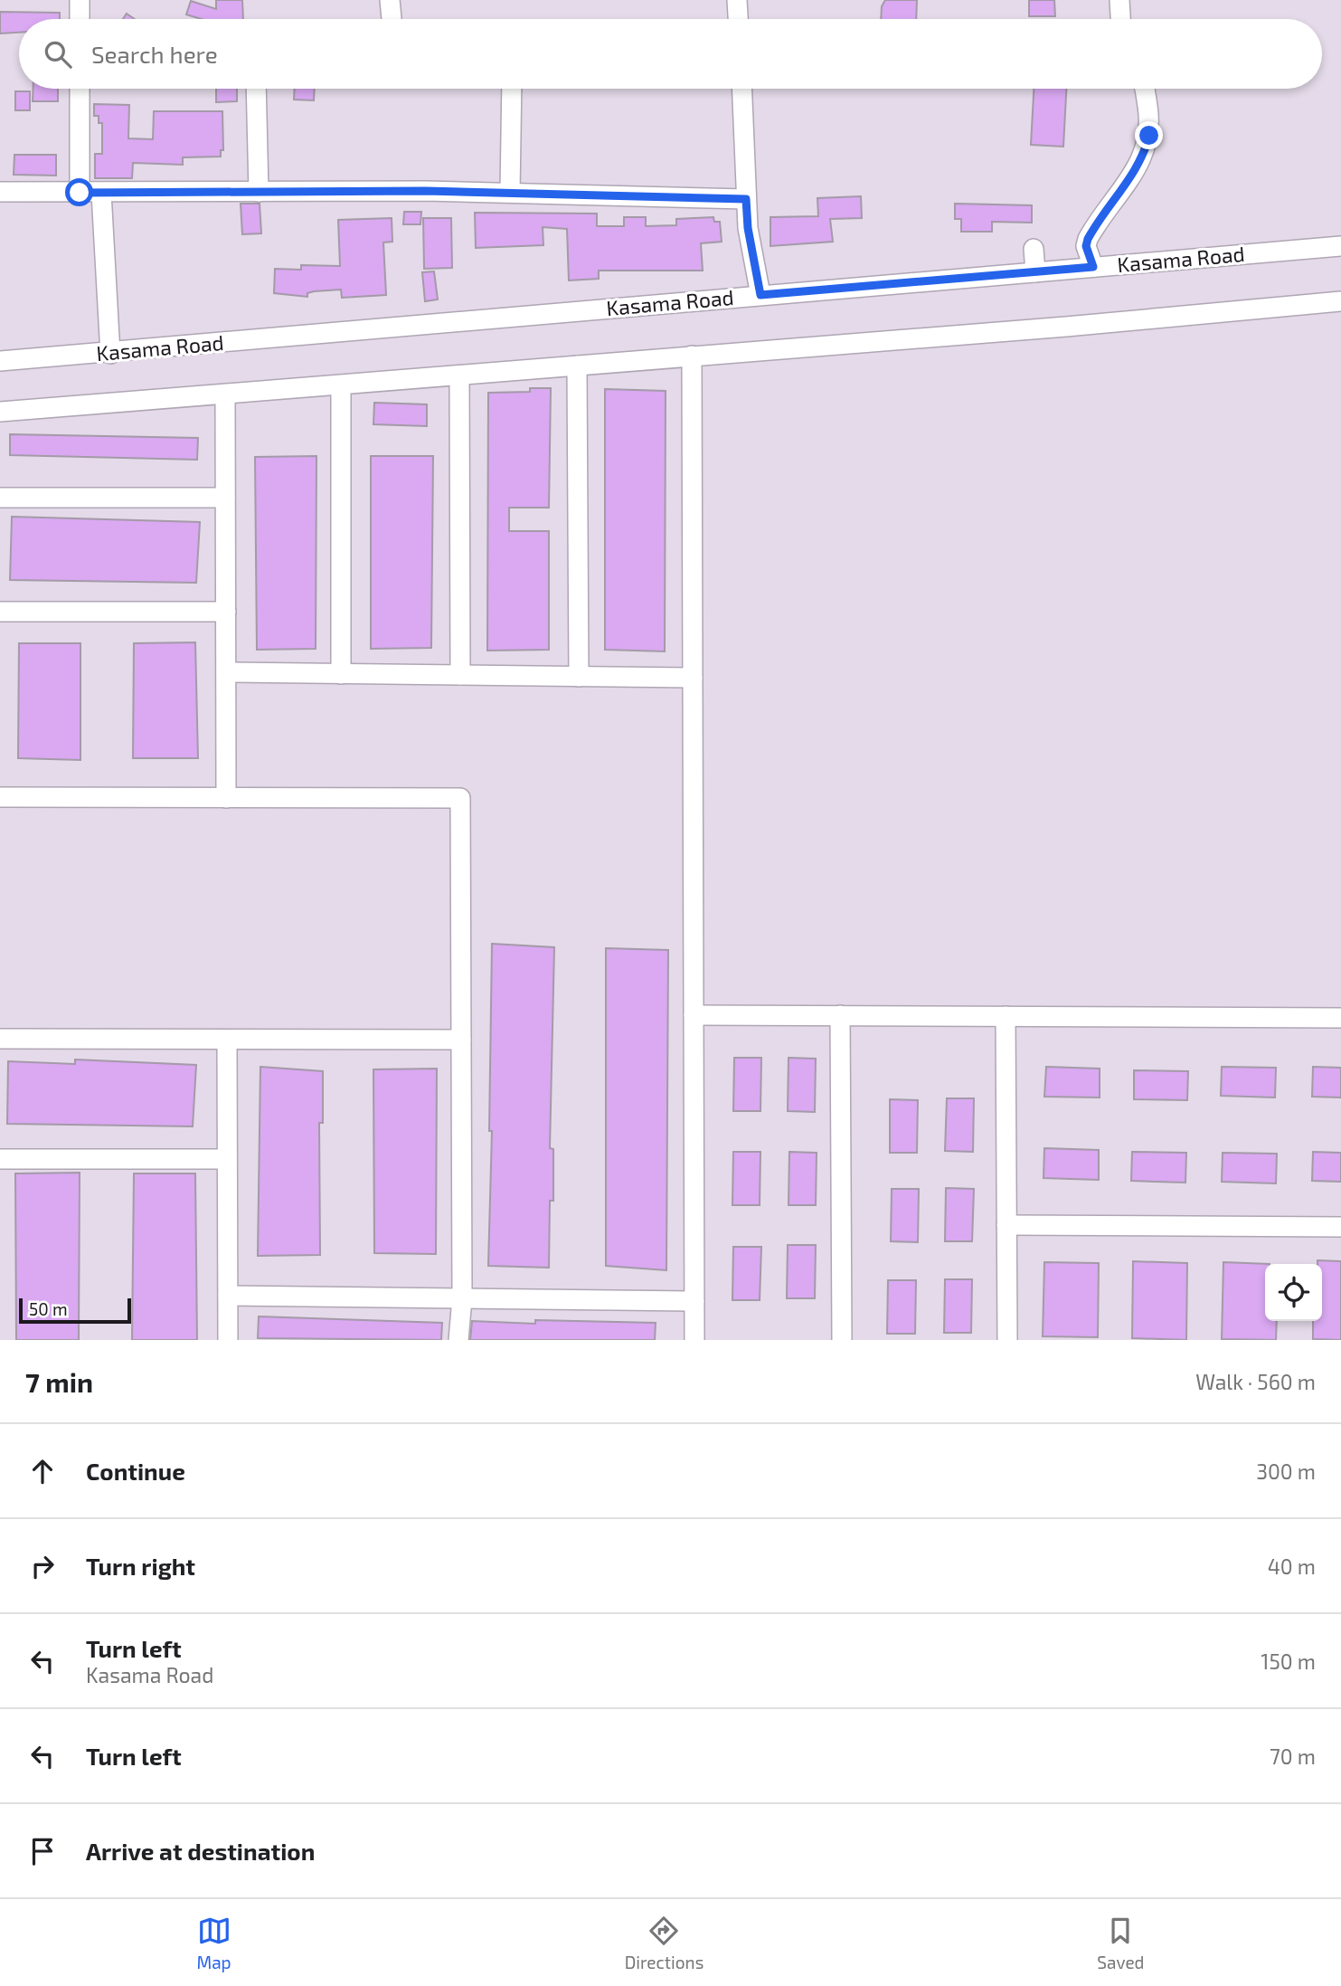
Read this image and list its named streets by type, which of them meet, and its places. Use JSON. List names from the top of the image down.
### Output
{
  "streets": {
    "street": ["Kasama Road"]
  },
  "scale_bar": "50 m",
  "page": {
    "search": "Search here",
    "scale": "50 m",
    "heading": ["7 min", "Walk · 560 m"],
    "list": [
      ["Continue", "300 m"],
      ["Turn right", "40 m"],
      ["Turn left", "Kasama Road", "150 m"],
      ["Turn left", "70 m"],
      "Arrive at destination"
    ],
    "nav": ["Map", "Directions", "Saved"]
  }
}
